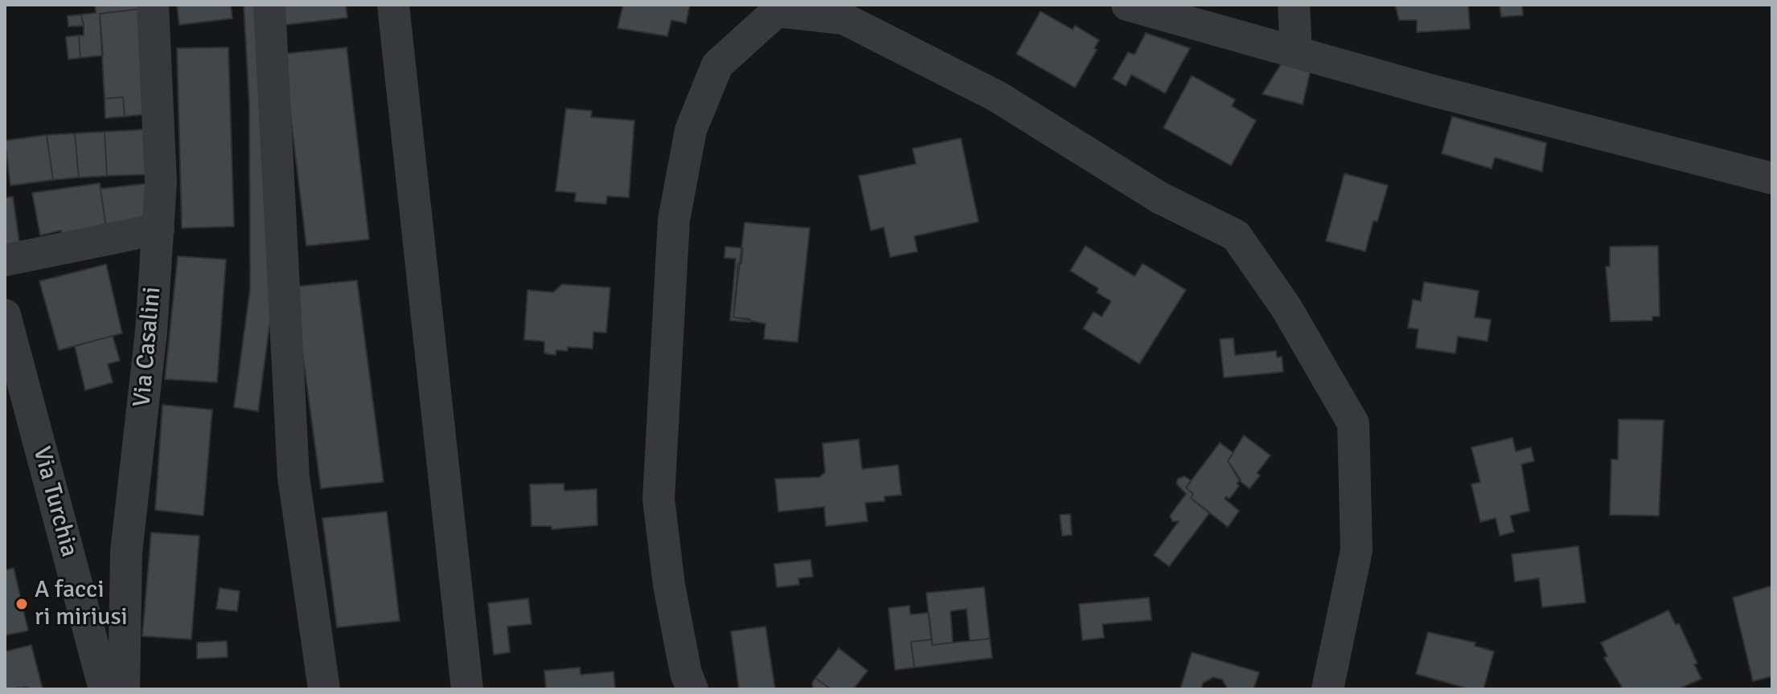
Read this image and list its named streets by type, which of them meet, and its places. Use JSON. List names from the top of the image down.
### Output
{
  "streets": {
    "street": ["Via Casalini", "Via Turchia"]
  },
  "places": ["A facci ri miriusi"]
}
